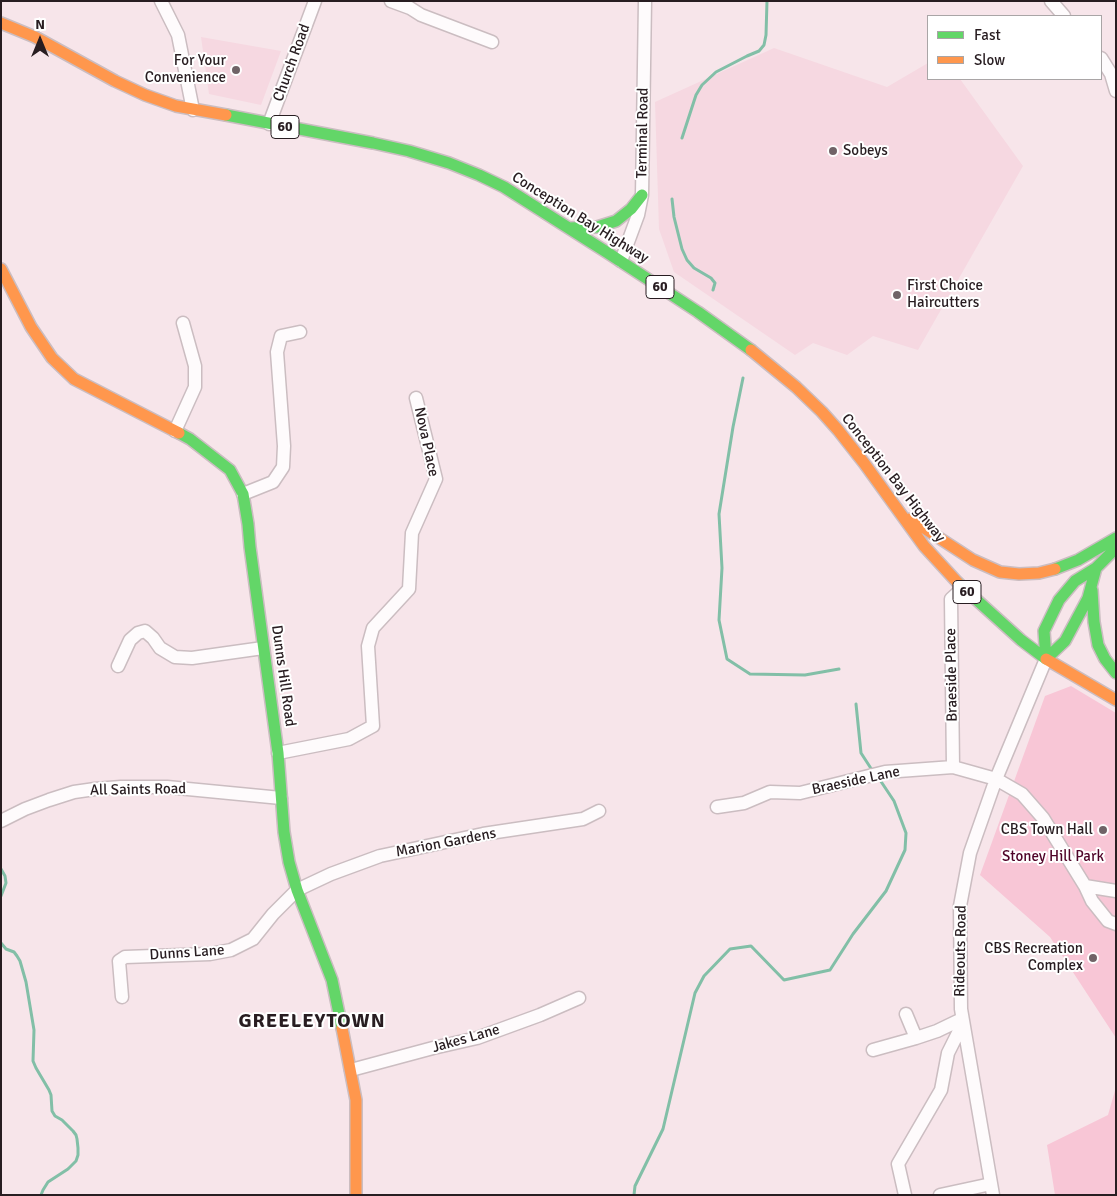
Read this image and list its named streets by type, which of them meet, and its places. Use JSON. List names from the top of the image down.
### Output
{
  "streets": {
    "main road": ["60", "Conception Bay Highway", "Dunns Hill Road"],
    "street": [
      "Church Road",
      "Terminal Road",
      "Nova Place",
      "Braeside Place",
      "Braeside Lane",
      "All Saints Road",
      "Marion Gardens",
      "Rideouts Road",
      "Dunns Lane",
      "Jakes Lane"
    ]
  },
  "crossings": [
    ["Church Road", "Conception Bay Highway"],
    ["Terminal Road", "Conception Bay Highway"],
    ["Conception Bay Highway", "Braeside Place"],
    ["Conception Bay Highway", "Rideouts Road"],
    ["Nova Place", "Dunns Hill Road"],
    ["Braeside Place", "Braeside Lane"],
    ["Dunns Hill Road", "All Saints Road"],
    ["Dunns Hill Road", "Marion Gardens"],
    ["Dunns Hill Road", "Dunns Lane"],
    ["Dunns Hill Road", "Jakes Lane"],
    ["Braeside Lane", "Rideouts Road"],
    ["Marion Gardens", "Dunns Lane"]
  ],
  "districts": ["GREELEYTOWN"],
  "parks": ["Stoney Hill Park"],
  "places": [
    "For Your Convenience",
    "Sobeys",
    "First Choice Haircutters",
    "CBS Town Hall",
    "CBS Recreation Complex"
  ],
  "legend": ["Fast", "Slow"],
  "north": "top"
}
